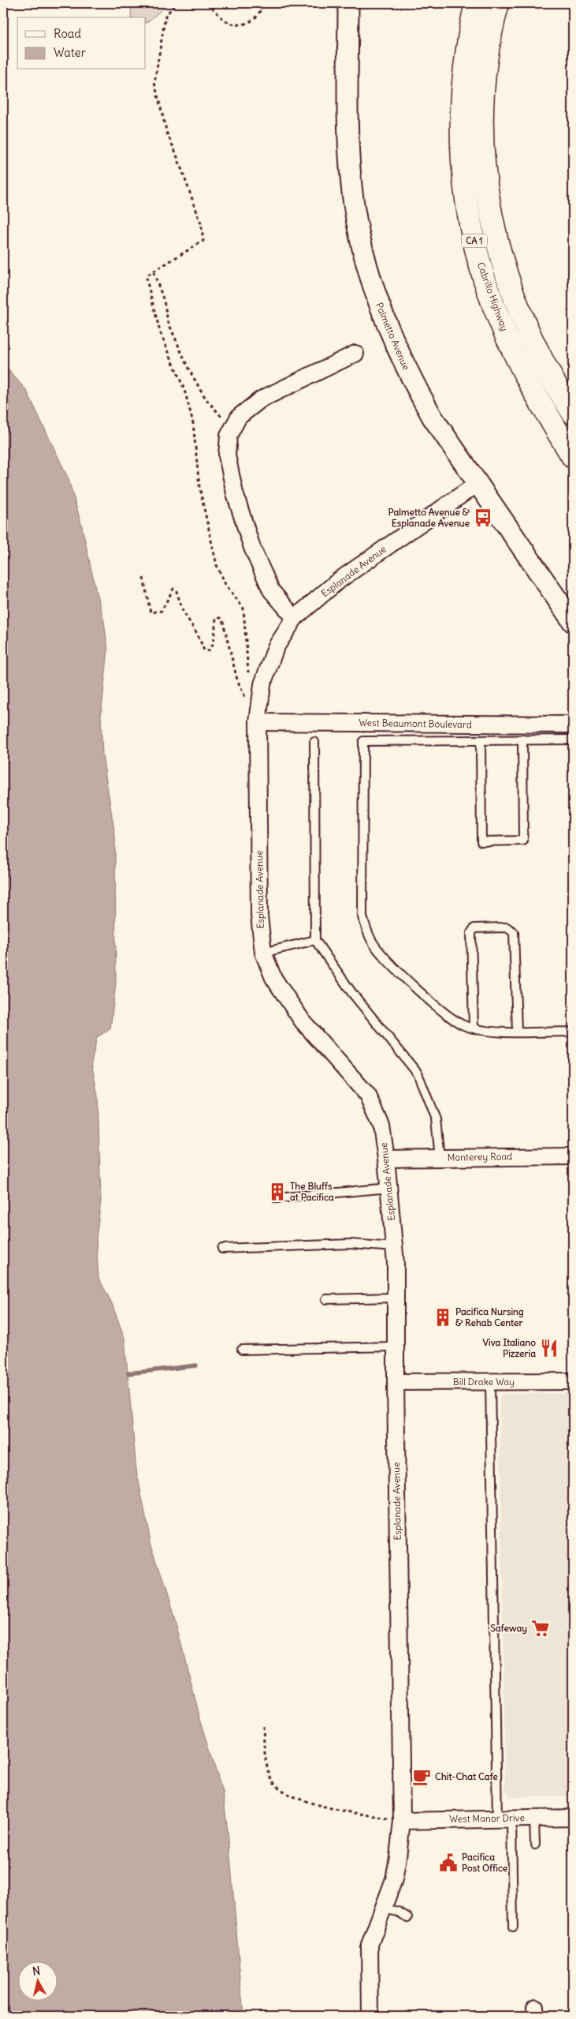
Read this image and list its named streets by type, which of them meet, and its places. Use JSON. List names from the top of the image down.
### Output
{
  "streets": {
    "highway": ["CA 1", "Cabrillo Highway"],
    "street": [
      "Palmetto Avenue",
      "Esplanade Avenue",
      "West Beaumont Boulevard",
      "Monterey Road",
      "Bill Drake Way",
      "West Manor Drive"
    ]
  },
  "crossings": [
    ["Palmetto Avenue", "Esplanade Avenue"],
    ["Esplanade Avenue", "West Beaumont Boulevard"],
    ["Esplanade Avenue", "Monterey Road"],
    ["Esplanade Avenue", "Bill Drake Way"],
    ["Esplanade Avenue", "West Manor Drive"]
  ],
  "places": {
    "bus stop": ["Palmetto Avenue & Esplanade Avenue"],
    "building": ["The Bluffs at Pacifica", "Pacifica Nursing & Rehab Center"],
    "restaurant": ["Viva Italiano Pizzeria"],
    "supermarket": ["Safeway"],
    "cafe": ["Chit-Chat Cafe"],
    "public building": ["Pacifica Post Office"]
  },
  "legend": ["Road", "Water"],
  "north": "top"
}
